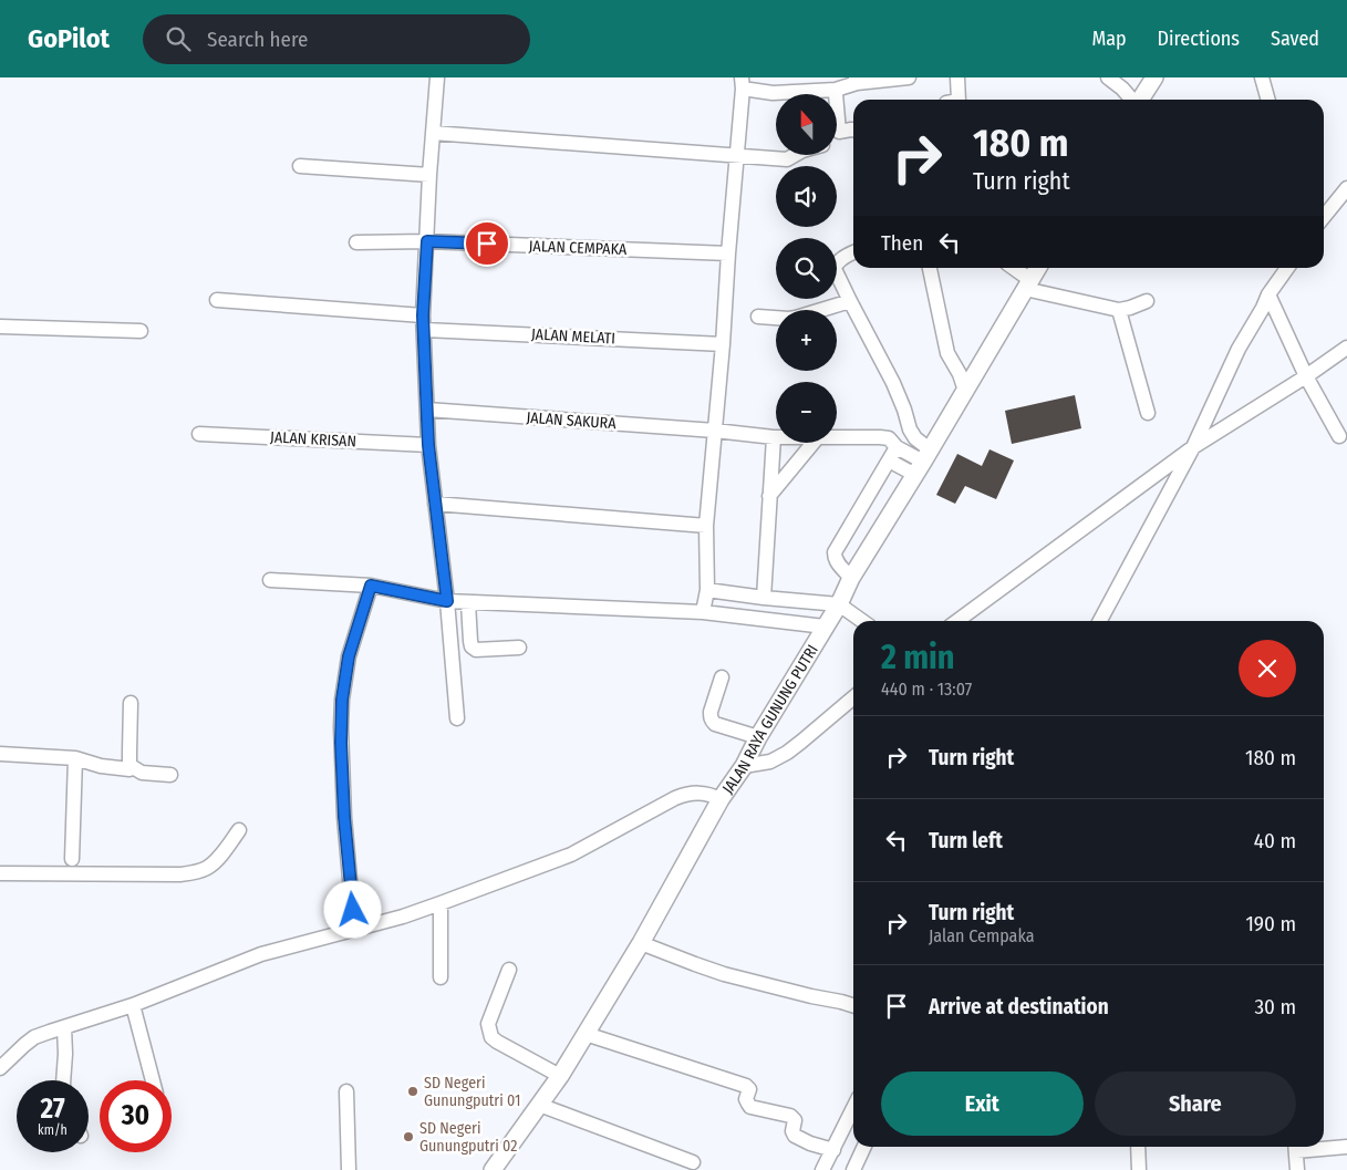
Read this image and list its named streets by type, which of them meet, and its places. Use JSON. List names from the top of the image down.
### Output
{
  "streets": {
    "main road": ["JALAN RAYA GUNUNG PUTRI"],
    "street": [
      "JALAN CEMPAKA",
      "JALAN MELATI",
      "JALAN SAKURA",
      "JALAN KRISAN"
    ]
  },
  "crossings": [
    ["JALAN SAKURA", "JALAN RAYA GUNUNG PUTRI"]
  ],
  "places": ["SD Negeri Gunungputri 01", "SD Negeri Gunungputri 02"],
  "north": "top",
  "page": {
    "header": "GoPilot",
    "search": "Search here",
    "nav": ["Map", "Directions", "Saved"],
    "map_buttons": ["+", "−"],
    "turn": ["180 m", "Turn right"],
    "then": "Then",
    "heading": ["2 min", "440 m · 13:07"],
    "list": [
      {
        "name": "Turn right",
        "value": "180 m"
      },
      {
        "name": "Turn left",
        "value": "40 m"
      },
      {
        "name": "Turn right",
        "note": "Jalan Cempaka",
        "value": "190 m"
      },
      {
        "name": "Arrive at destination",
        "value": "30 m"
      }
    ],
    "buttons": ["Exit", "Share"],
    "speed": "27 km/h",
    "limit": "30"
  }
}
